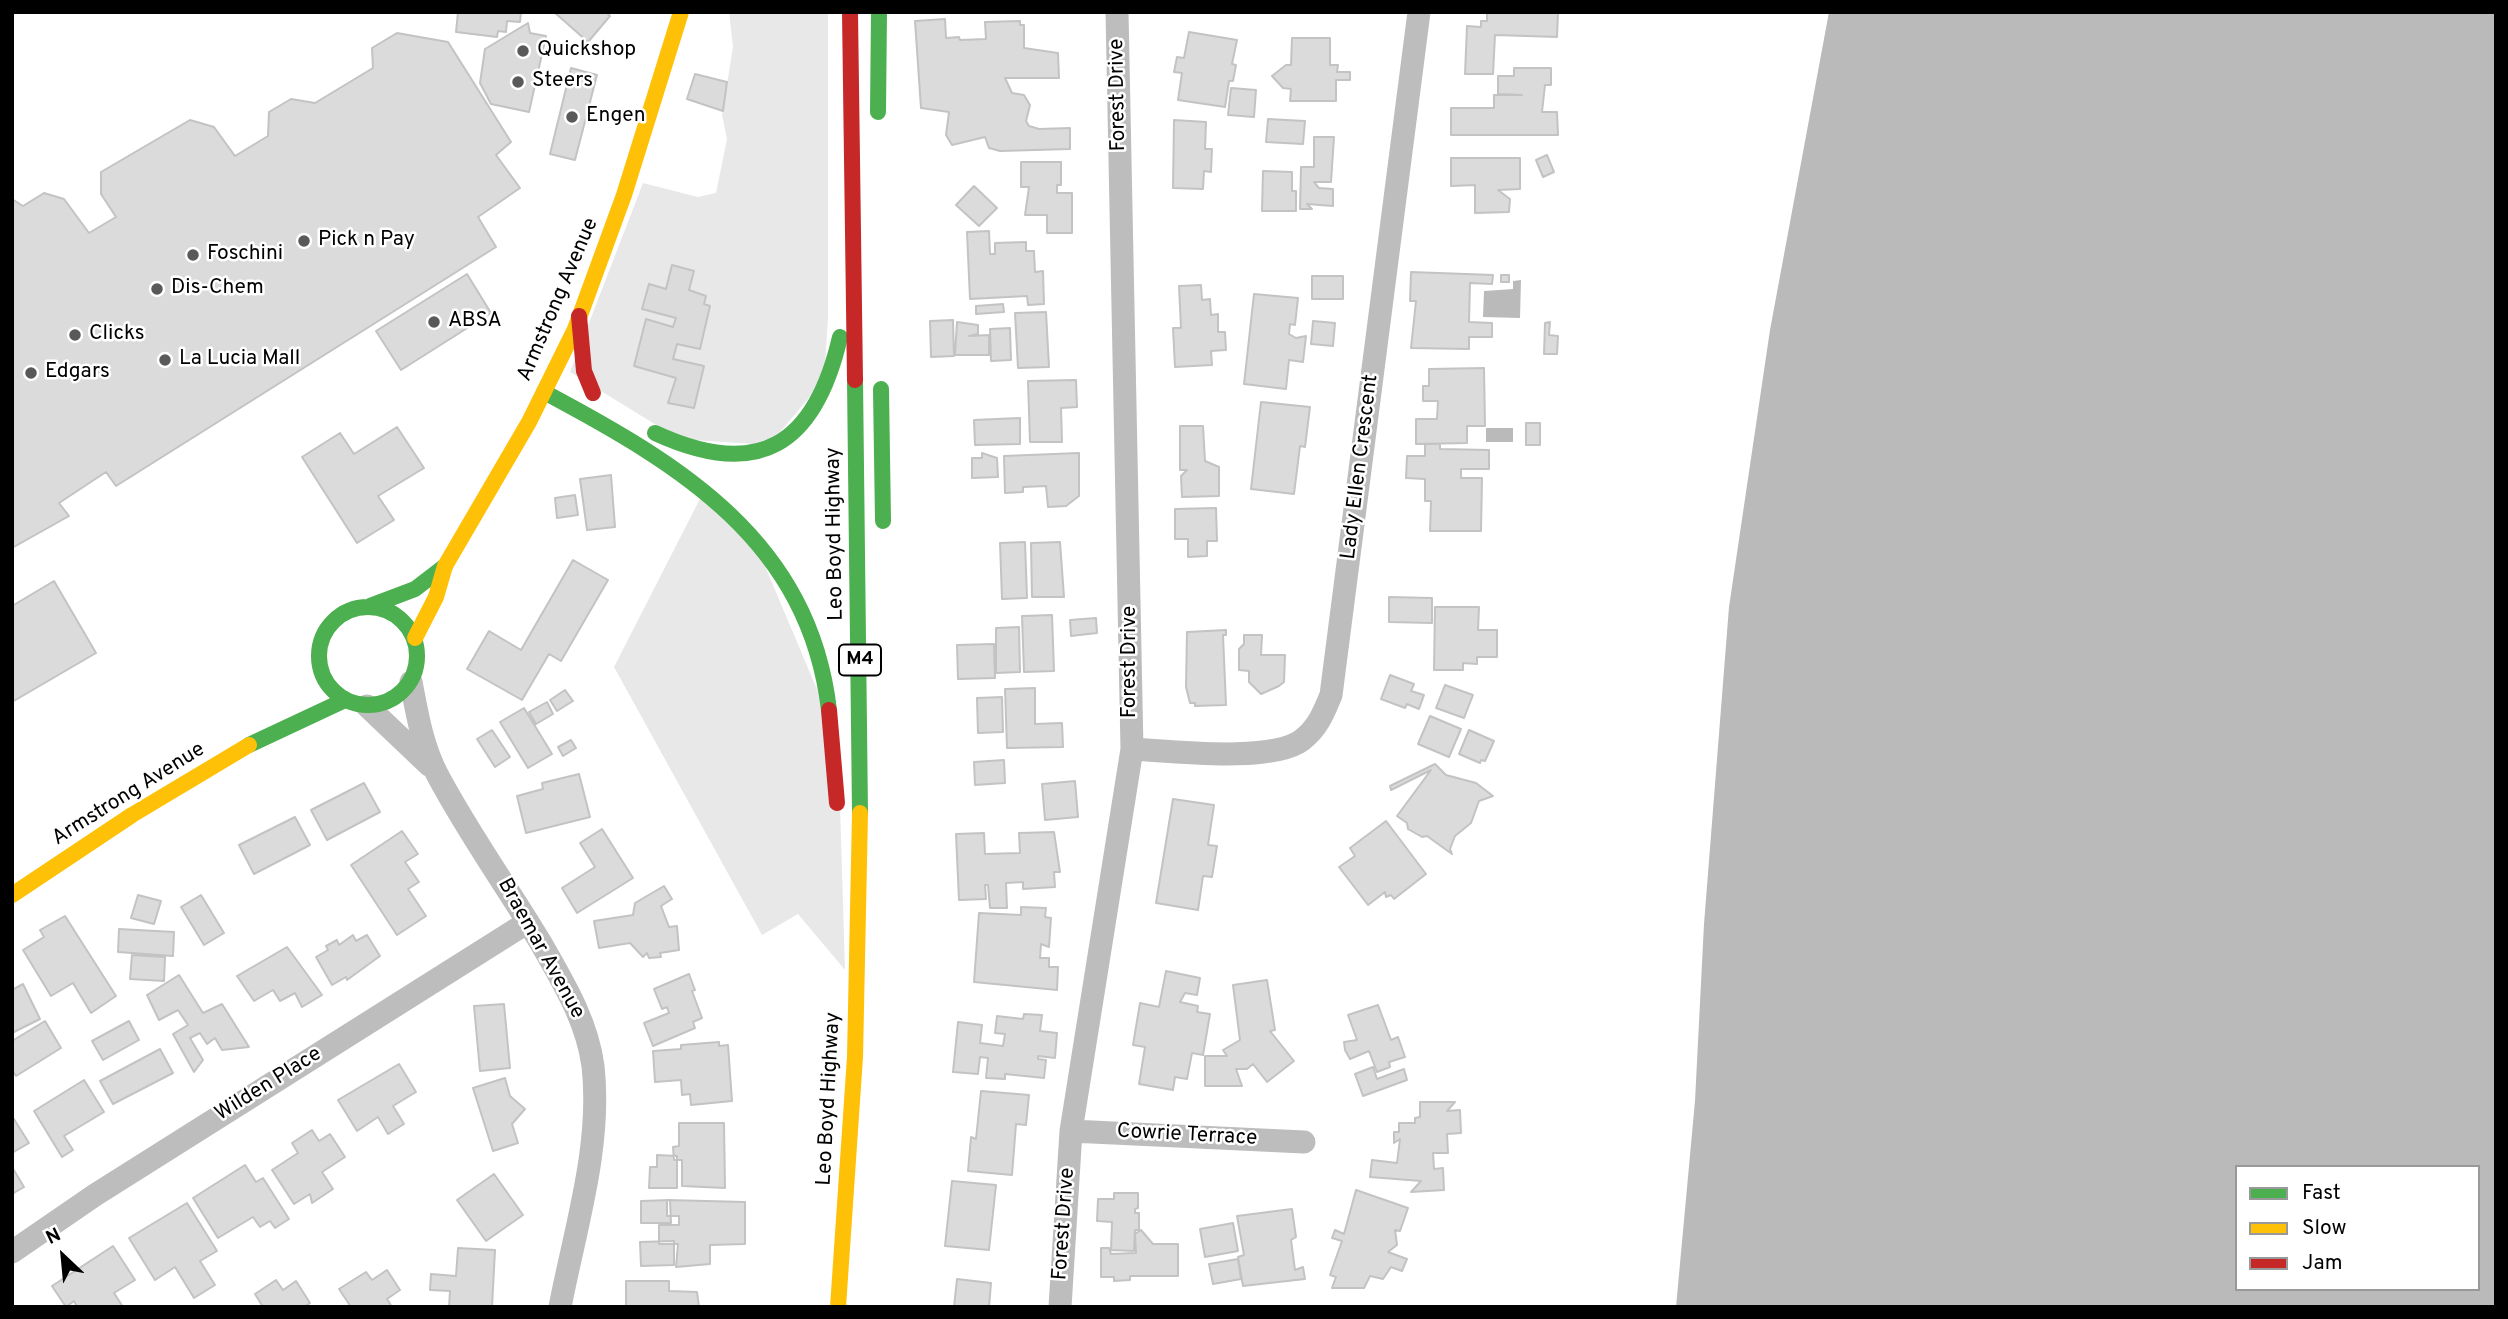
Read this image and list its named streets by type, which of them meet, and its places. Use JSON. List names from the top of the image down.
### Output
{
  "streets": {
    "main road": ["Armstrong Avenue", "Leo Boyd Highway", "M4"],
    "street": [
      "Forest Drive",
      "Lady Ellen Crescent",
      "Braemar Avenue",
      "Wilden Place",
      "Cowrie Terrace"
    ]
  },
  "crossings": [
    ["Forest Drive", "Lady Ellen Crescent"],
    ["Forest Drive", "Cowrie Terrace"],
    ["Armstrong Avenue", "Braemar Avenue"],
    ["Braemar Avenue", "Wilden Place"]
  ],
  "places": [
    "Quickshop",
    "Steers",
    "Engen",
    "Pick n Pay",
    "Foschini",
    "Dis-Chem",
    "ABSA",
    "Clicks",
    "La Lucia Mall",
    "Edgars"
  ],
  "legend": ["Fast", "Slow", "Jam"],
  "north": "top left"
}
